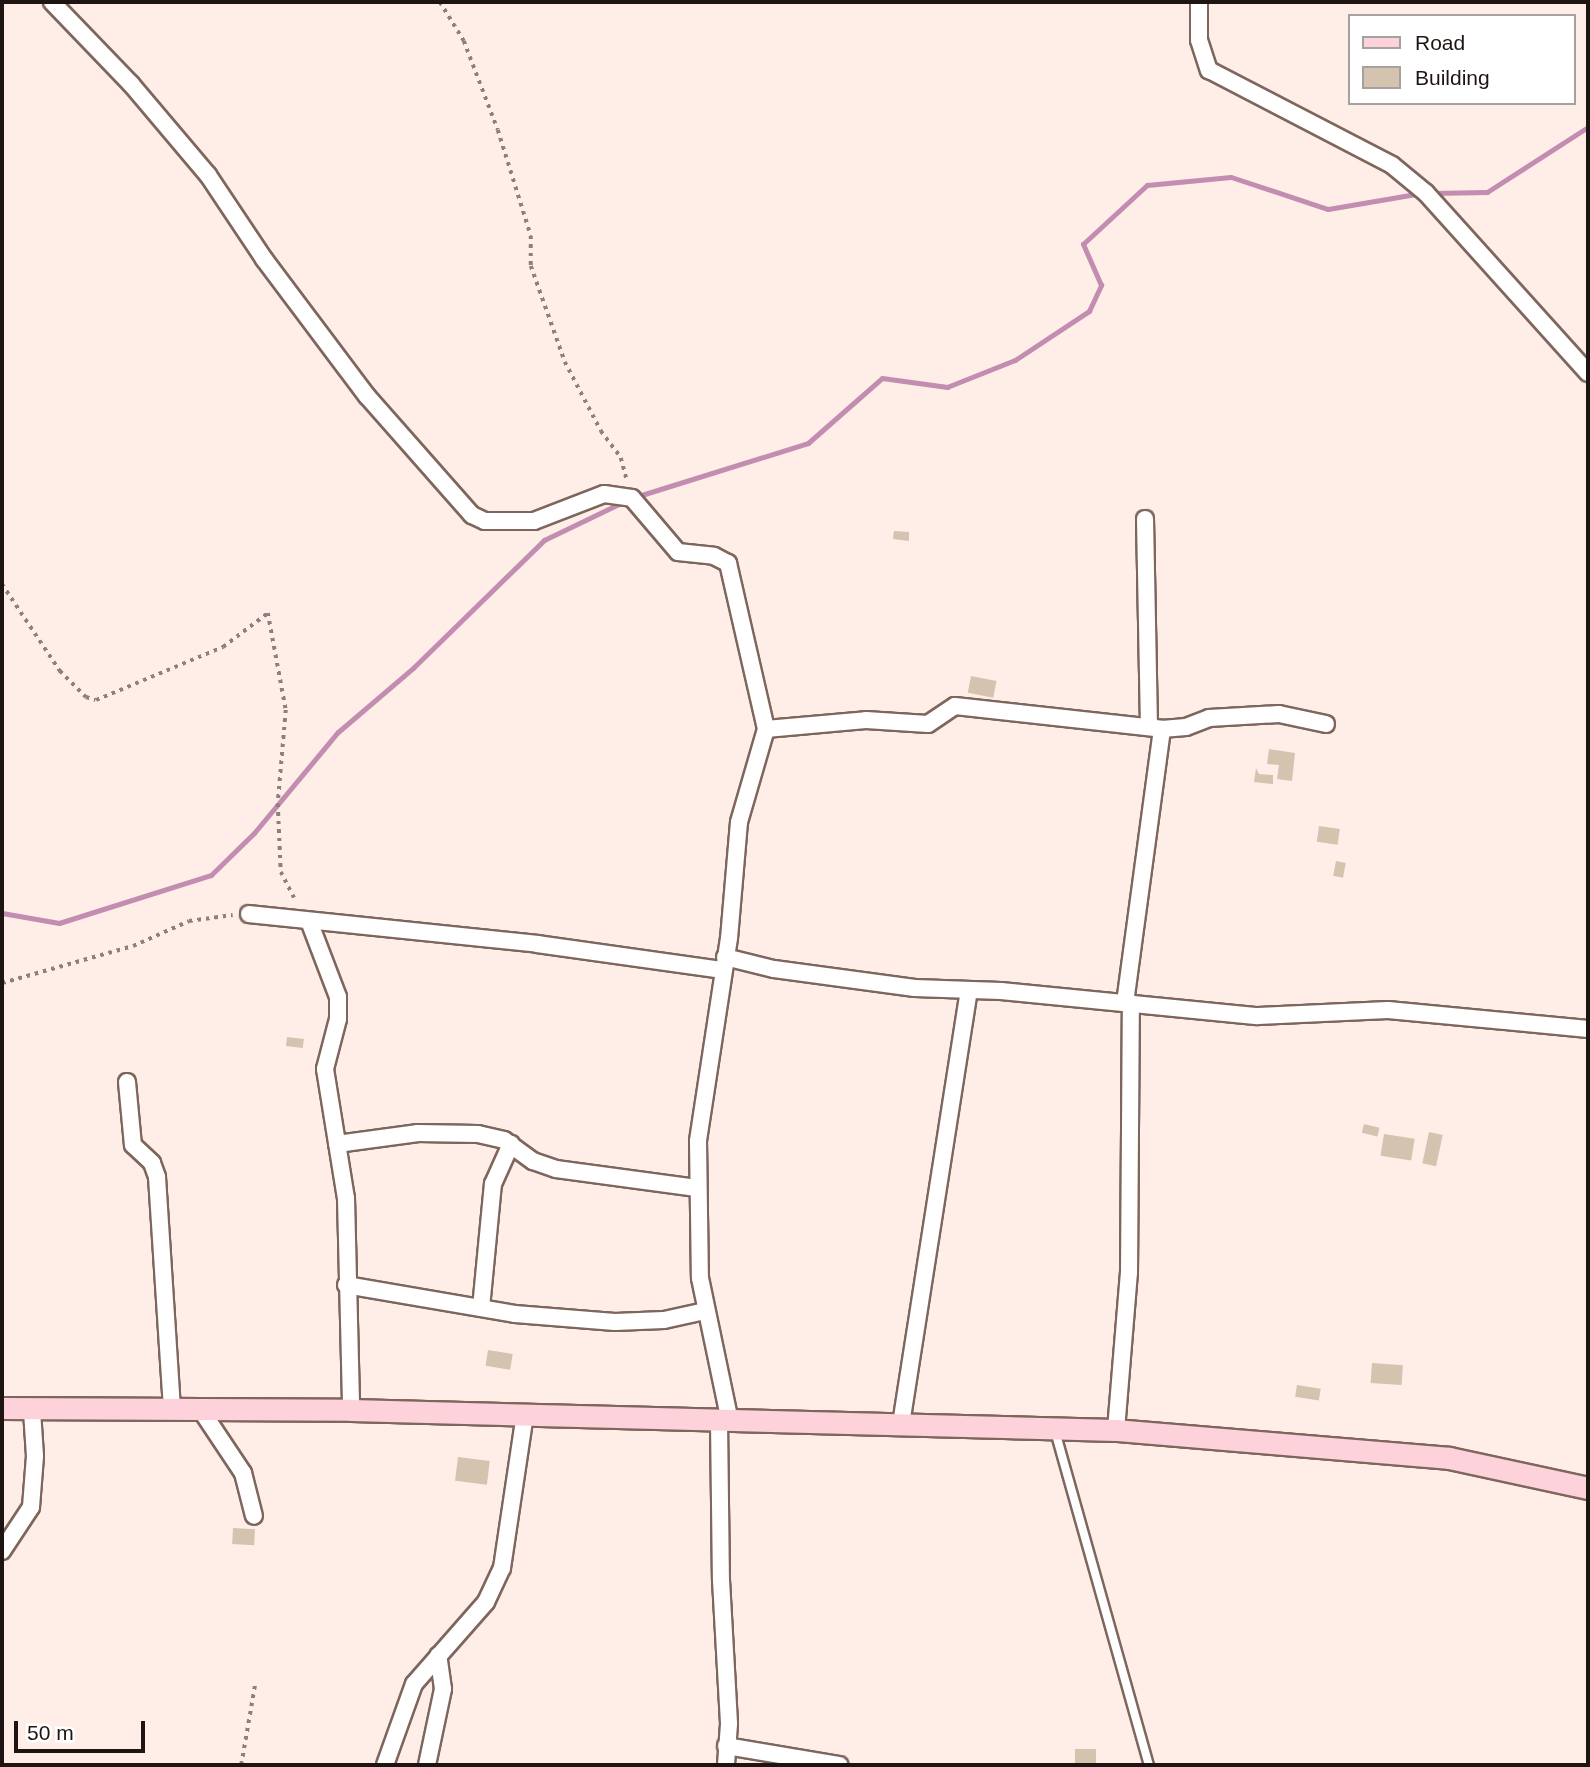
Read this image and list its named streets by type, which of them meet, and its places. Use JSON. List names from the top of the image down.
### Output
{
  "legend": ["Road", "Building"],
  "scale_bar": "50 m"
}
